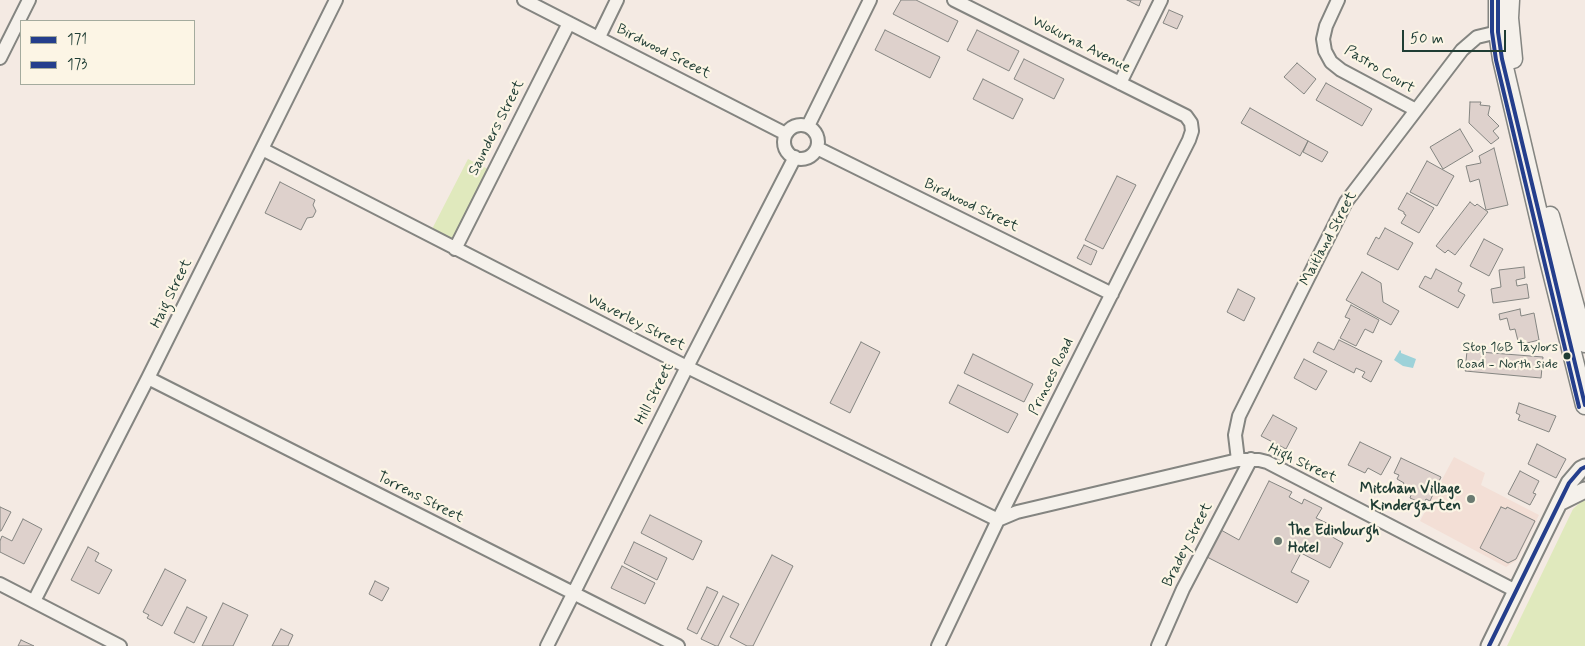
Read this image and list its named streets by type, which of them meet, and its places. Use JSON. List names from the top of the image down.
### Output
{
  "streets": {
    "street": [
      "Wokurna Avenue",
      "Birdwood Sreeet",
      "Pastro Court",
      "Saunders Street",
      "Birdwood Street",
      "Maitland Street",
      "Haig Street",
      "Waverley Street",
      "Princes Road",
      "Hill Street",
      "High Street",
      "Torrens Street",
      "Bradey Street"
    ]
  },
  "crossings": [
    ["Wokurna Avenue", "Princes Road"],
    ["Birdwood Sreeet", "Saunders Street"],
    ["Birdwood Sreeet", "Birdwood Street"],
    ["Birdwood Sreeet", "Hill Street"],
    ["Pastro Court", "Maitland Street"],
    ["Saunders Street", "Waverley Street"],
    ["Birdwood Street", "Princes Road"],
    ["Birdwood Street", "Hill Street"],
    ["Maitland Street", "High Street"],
    ["Maitland Street", "Bradey Street"],
    ["Haig Street", "Waverley Street"],
    ["Haig Street", "Torrens Street"],
    ["Waverley Street", "Princes Road"],
    ["Waverley Street", "Hill Street"],
    ["Waverley Street", "High Street"],
    ["Princes Road", "High Street"],
    ["Hill Street", "Torrens Street"],
    ["High Street", "Bradey Street"]
  ],
  "places": ["Stop 16B Taylors Road - North side", "Mitcham Village Kindergarten", "The Edinburgh Hotel"],
  "lines": ["transit line 171", "transit line 173"],
  "legend": ["171", "173"],
  "scale_bar": "50 m"
}
